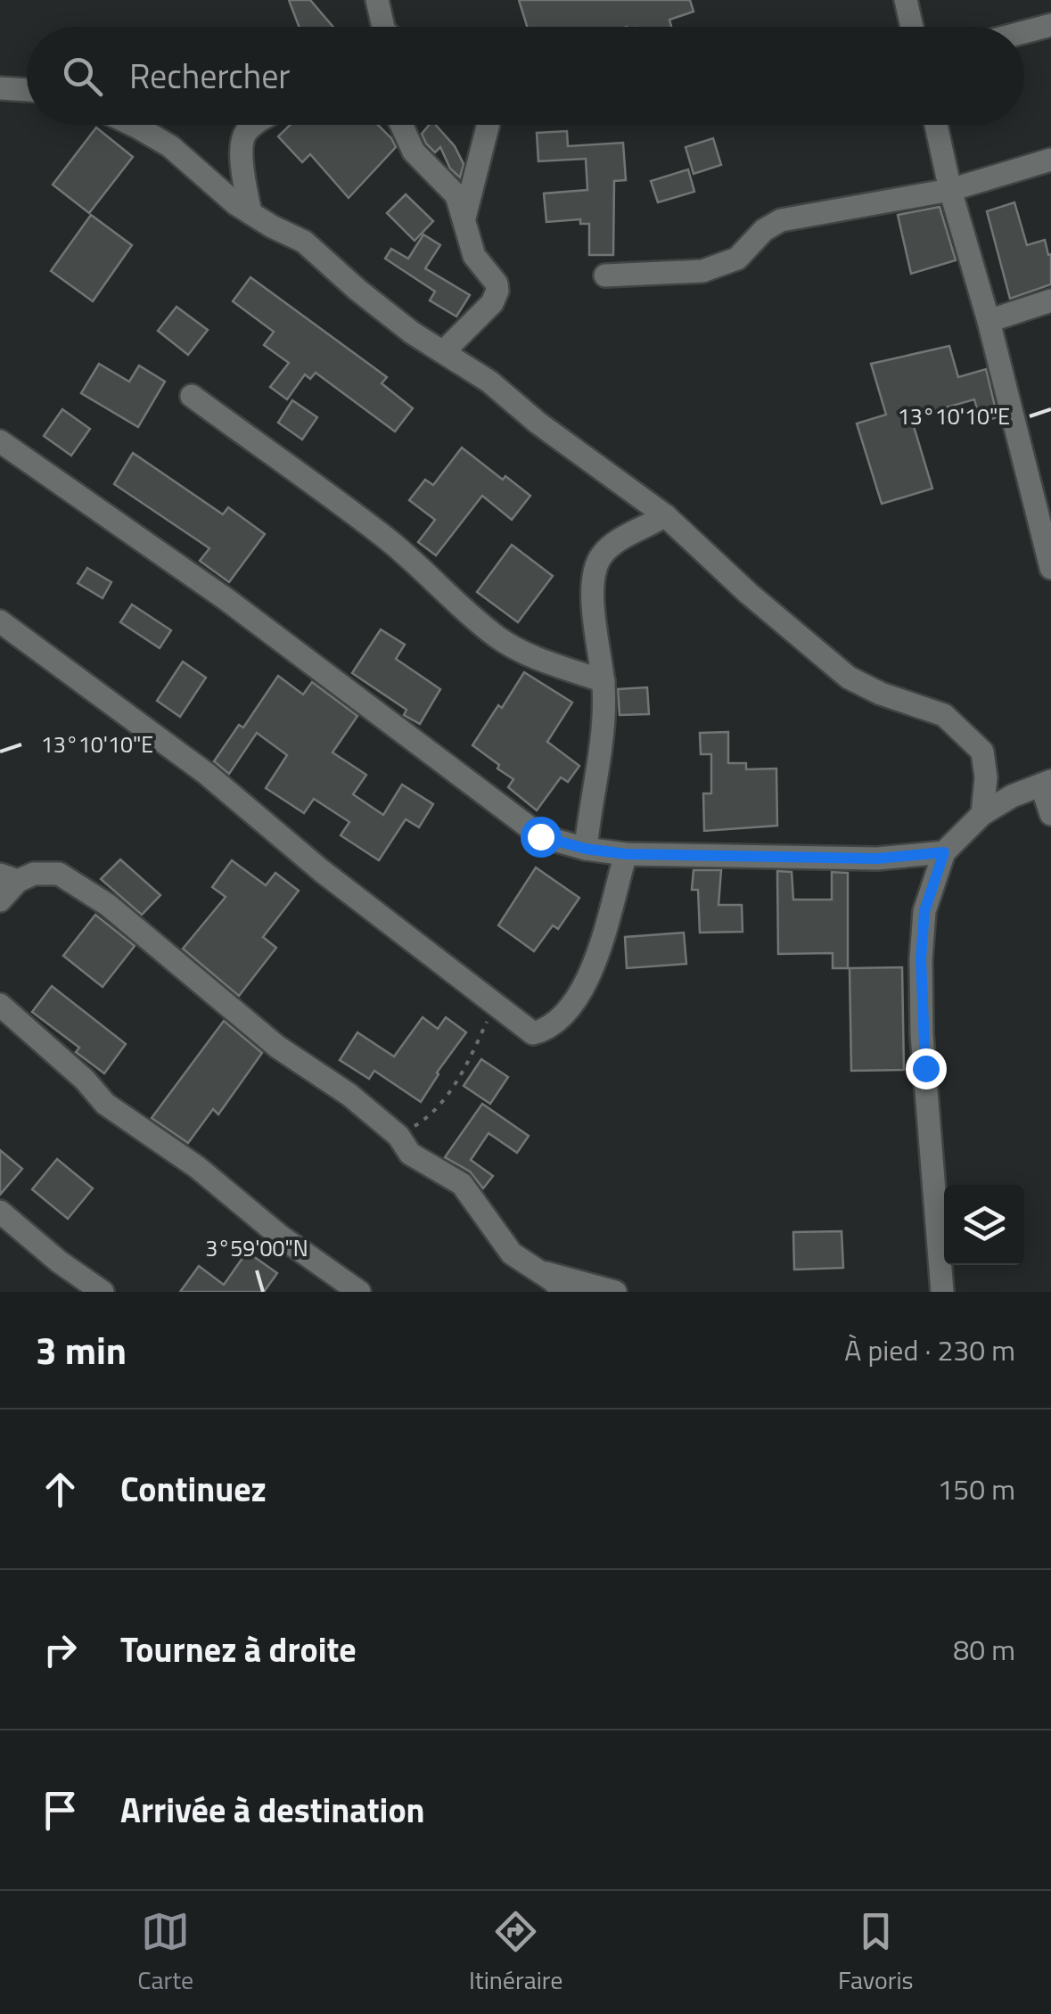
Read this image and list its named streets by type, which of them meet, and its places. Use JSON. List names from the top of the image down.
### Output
{
  "page": {
    "search": "Rechercher",
    "heading": ["3 min", "À pied · 230 m"],
    "list": [
      ["Continuez", "150 m"],
      ["Tournez à droite", "80 m"],
      "Arrivée à destination"
    ],
    "nav": ["Carte", "Itinéraire", "Favoris"]
  },
  "coordinates": ["13°10'10\"E", "3°59'00\"N"]
}
